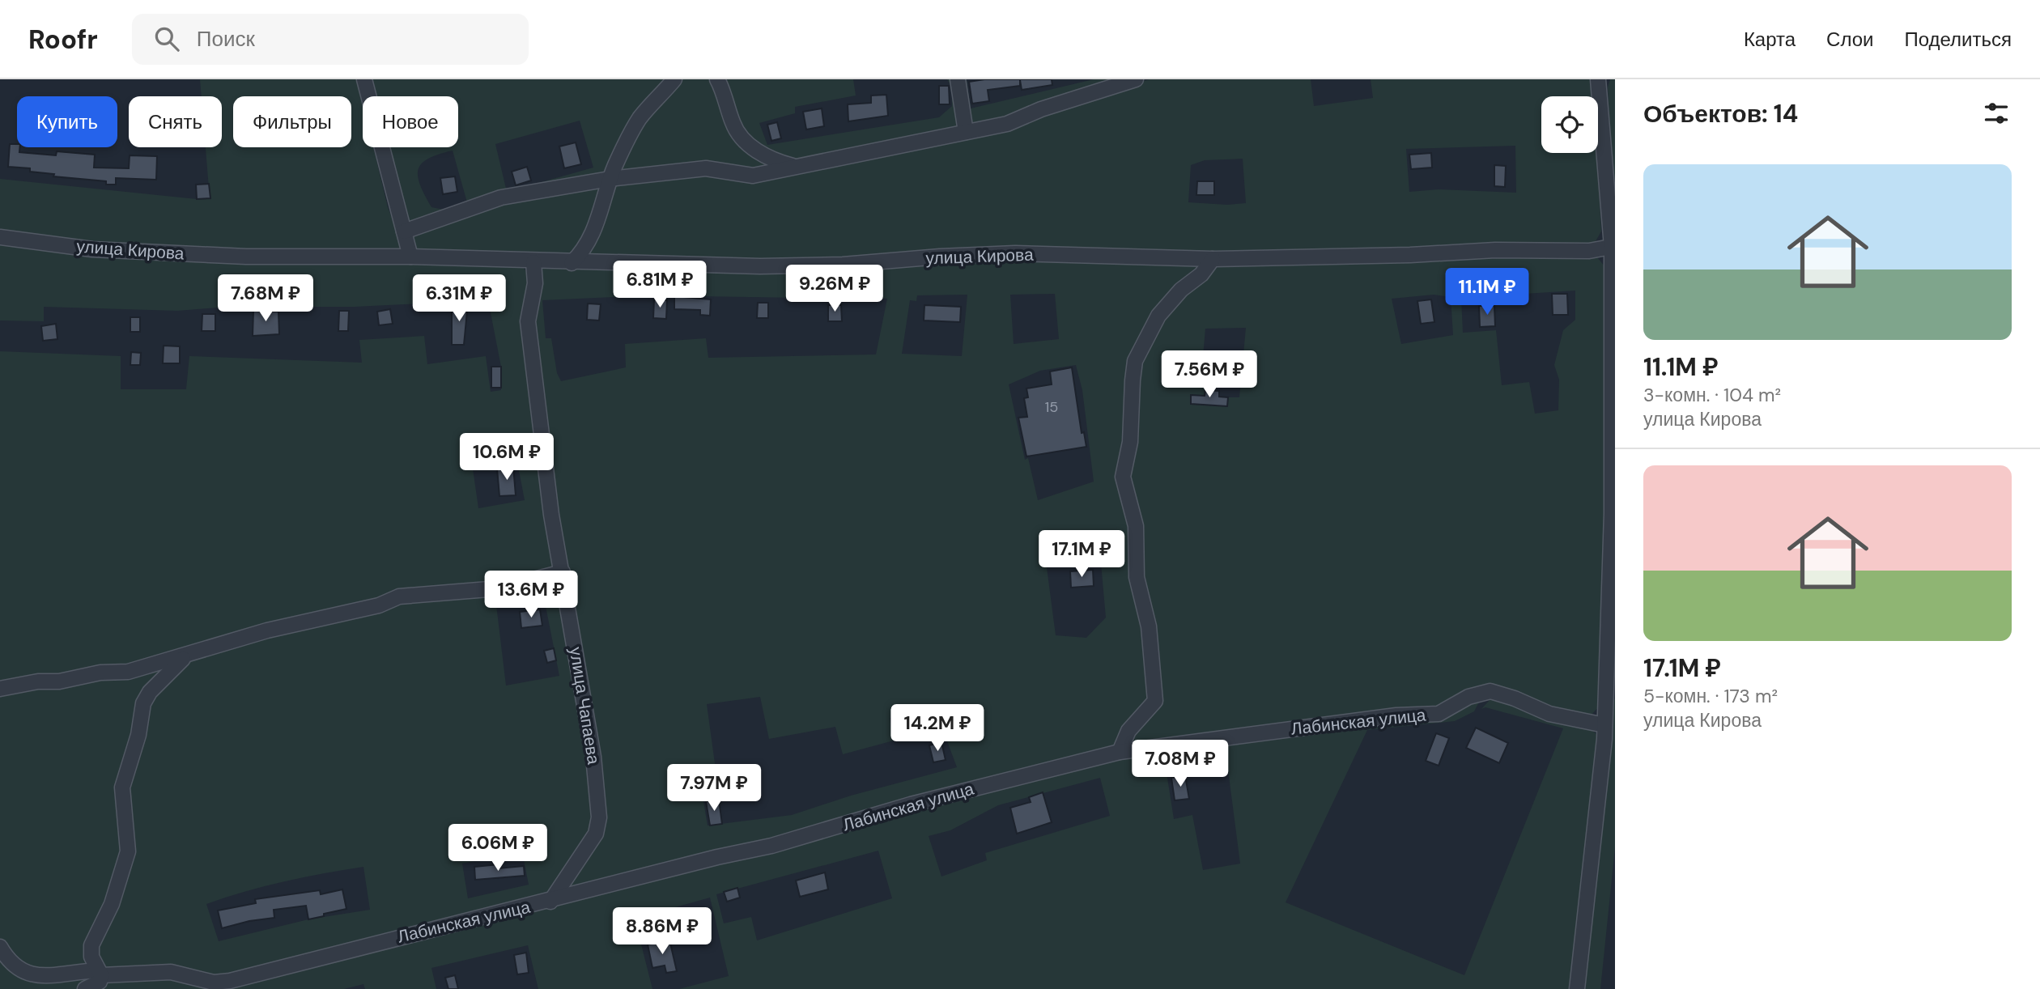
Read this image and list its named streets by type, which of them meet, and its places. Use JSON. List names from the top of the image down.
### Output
{
  "streets": {
    "street": ["улица Кирова", "улица Чапаева", "Лабинская улица"]
  },
  "crossings": [
    ["улица Кирова", "улица Чапаева"],
    ["улица Чапаева", "Лабинская улица"]
  ],
  "house_numbers": ["15"],
  "page": {
    "header": "Roofr",
    "search": "Поиск",
    "nav": ["Карта", "Слои", "Поделиться"],
    "heading": "Объектов: 14",
    "chip": [
      "Купить",
      "Снять",
      "Фильтры",
      "Новое"
    ],
    "list": [
      {
        "name": "11.1M ₽",
        "note": "3-комн. · 104 m² · улица Кирова"
      },
      {
        "name": "17.1M ₽",
        "note": "5-комн. · 173 m² · улица Кирова"
      }
    ],
    "price": [
      "6.81M ₽",
      "9.26M ₽",
      "11.1M ₽",
      "7.68M ₽",
      "6.31M ₽",
      "7.56M ₽",
      "10.6M ₽",
      "17.1M ₽",
      "13.6M ₽",
      "14.2M ₽",
      "7.08M ₽",
      "7.97M ₽",
      "6.06M ₽",
      "8.86M ₽"
    ]
  }
}
